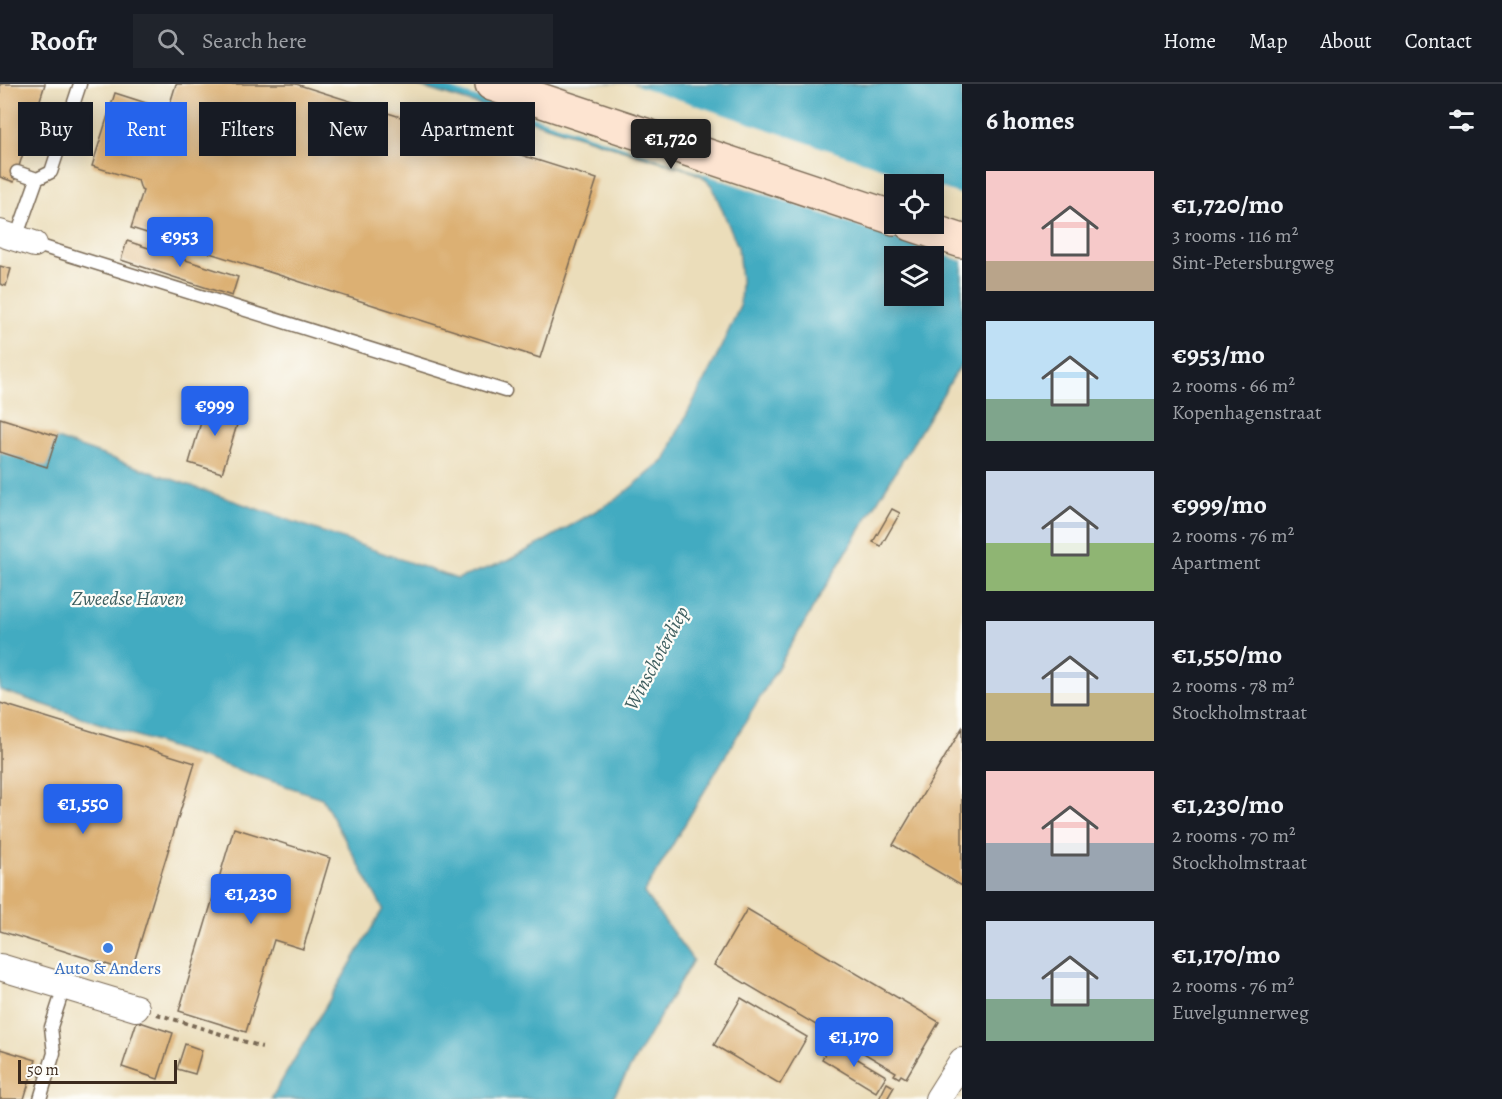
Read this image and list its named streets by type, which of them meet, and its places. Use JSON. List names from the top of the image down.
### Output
{
  "water": ["Zweedse Haven", "Winschoterdiep"],
  "places": ["Auto & Anders"],
  "scale_bar": "50 m",
  "page": {
    "header": "Roofr",
    "search": "Search here",
    "nav": [
      "Home",
      "Map",
      "About",
      "Contact"
    ],
    "heading": "6 homes",
    "chip": [
      "Buy",
      "Rent",
      "Filters",
      "New",
      "Apartment"
    ],
    "price": [
      "€1,720",
      "€953",
      "€999",
      "€1,550",
      "€1,230",
      "€1,170"
    ],
    "list": [
      {
        "name": "€1,720/mo",
        "note": "3 rooms · 116 m² · Sint-Petersburgweg"
      },
      {
        "name": "€953/mo",
        "note": "2 rooms · 66 m² · Kopenhagenstraat"
      },
      {
        "name": "€999/mo",
        "note": "2 rooms · 76 m² · Apartment"
      },
      {
        "name": "€1,550/mo",
        "note": "2 rooms · 78 m² · Stockholmstraat"
      },
      {
        "name": "€1,230/mo",
        "note": "2 rooms · 70 m² · Stockholmstraat"
      },
      {
        "name": "€1,170/mo",
        "note": "2 rooms · 76 m² · Euvelgunnerweg"
      }
    ],
    "scale": "50 m"
  }
}
